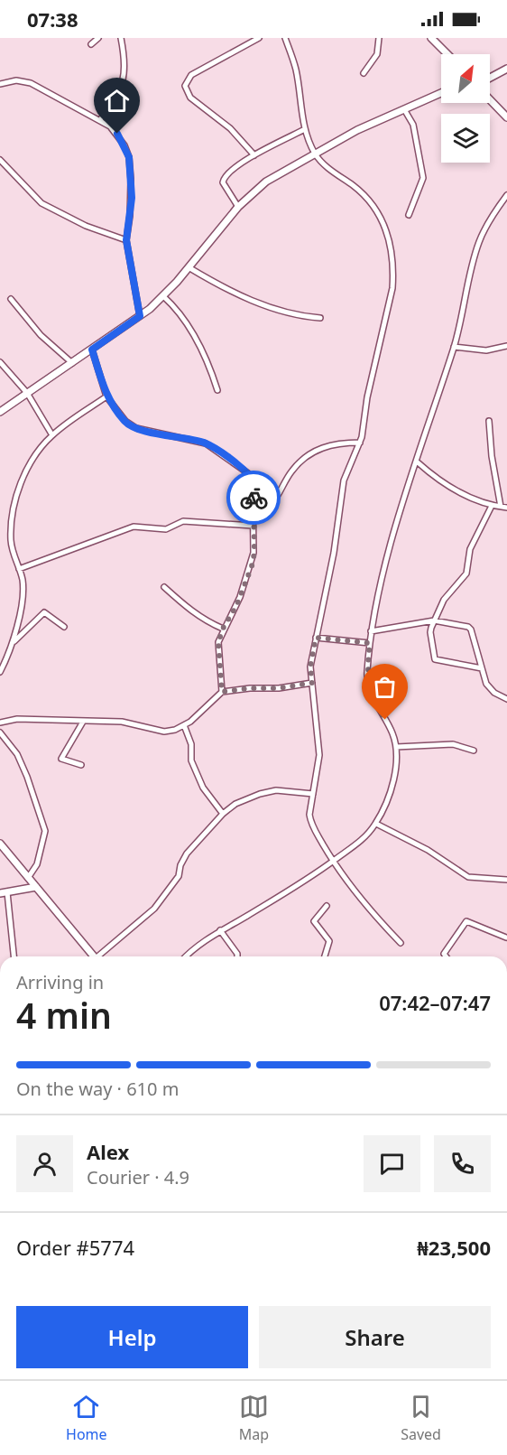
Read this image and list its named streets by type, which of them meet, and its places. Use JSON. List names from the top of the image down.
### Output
{
  "north": "top right",
  "page": {
    "status": "07:38",
    "heading": ["4 min", "Arriving in", "07:42–07:47"],
    "panel": [
      "Alex",
      "Courier · 4.9",
      "Order #5774",
      "₦23,500"
    ],
    "bar": "On the way · 610 m",
    "buttons": ["Help", "Share"],
    "tabs": ["Home", "Map", "Saved"]
  }
}
